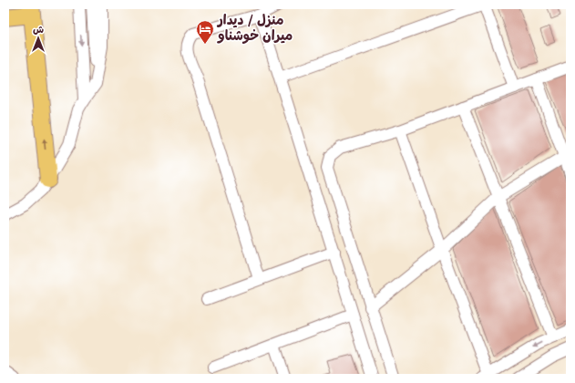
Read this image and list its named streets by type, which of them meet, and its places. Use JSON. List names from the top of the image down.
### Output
{
  "places": {
    "hotel": ["منزل / ديدار ميران خوشناو"]
  },
  "north": "top"
}
